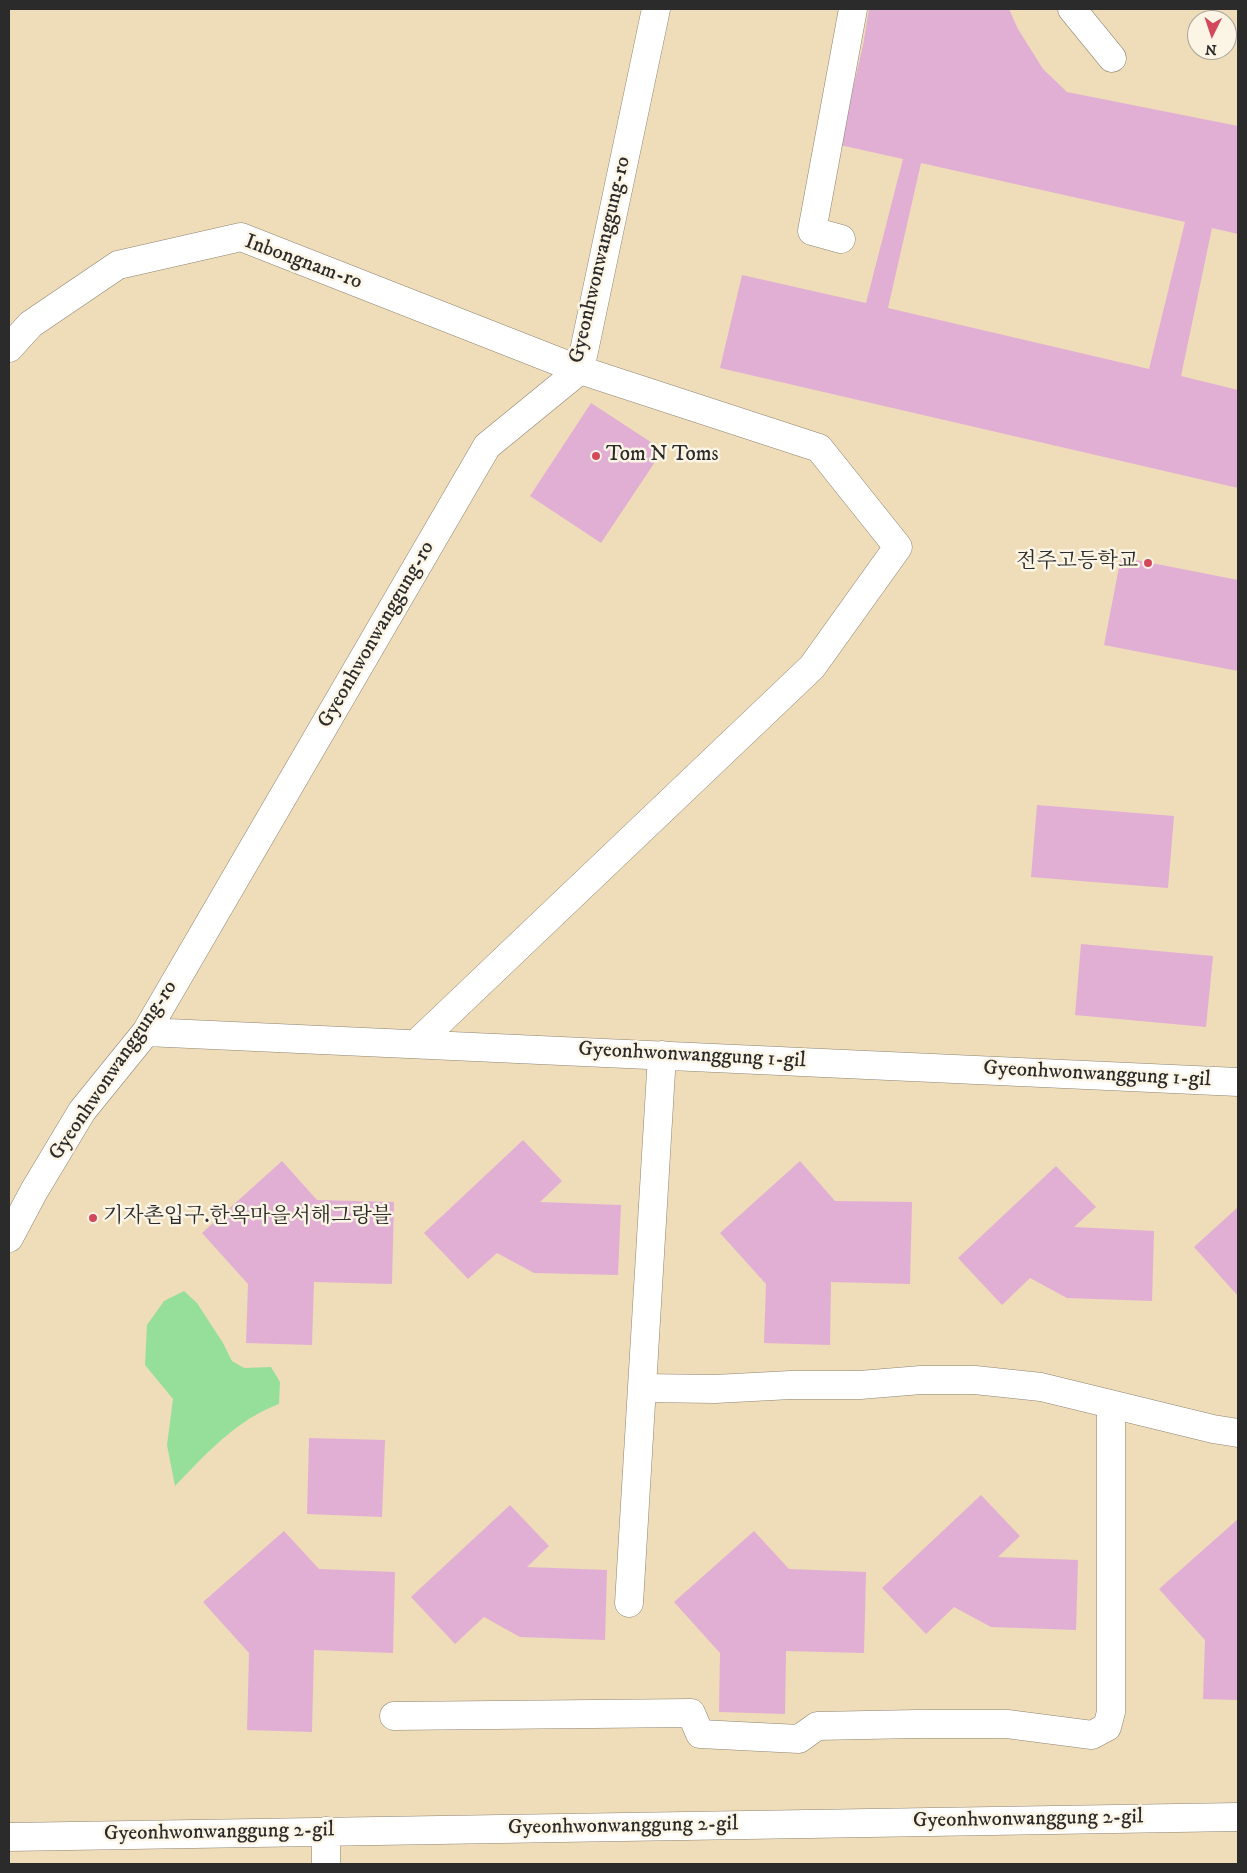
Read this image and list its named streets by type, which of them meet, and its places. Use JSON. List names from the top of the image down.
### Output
{
  "streets": {
    "street": [
      "Gyeonhwonwanggung-ro",
      "Inbongnam-ro",
      "Gyeonhwonwanggung 1-gil",
      "Gyeonhwonwanggung 2-gil"
    ]
  },
  "crossings": [
    ["Gyeonhwonwanggung-ro", "Inbongnam-ro"],
    ["Gyeonhwonwanggung-ro", "Gyeonhwonwanggung 1-gil"],
    ["Inbongnam-ro", "Gyeonhwonwanggung 1-gil"]
  ],
  "places": ["Tom N Toms", "전주고등학교", "기자촌입구.한옥마을서해그랑블"],
  "north": "bottom"
}
